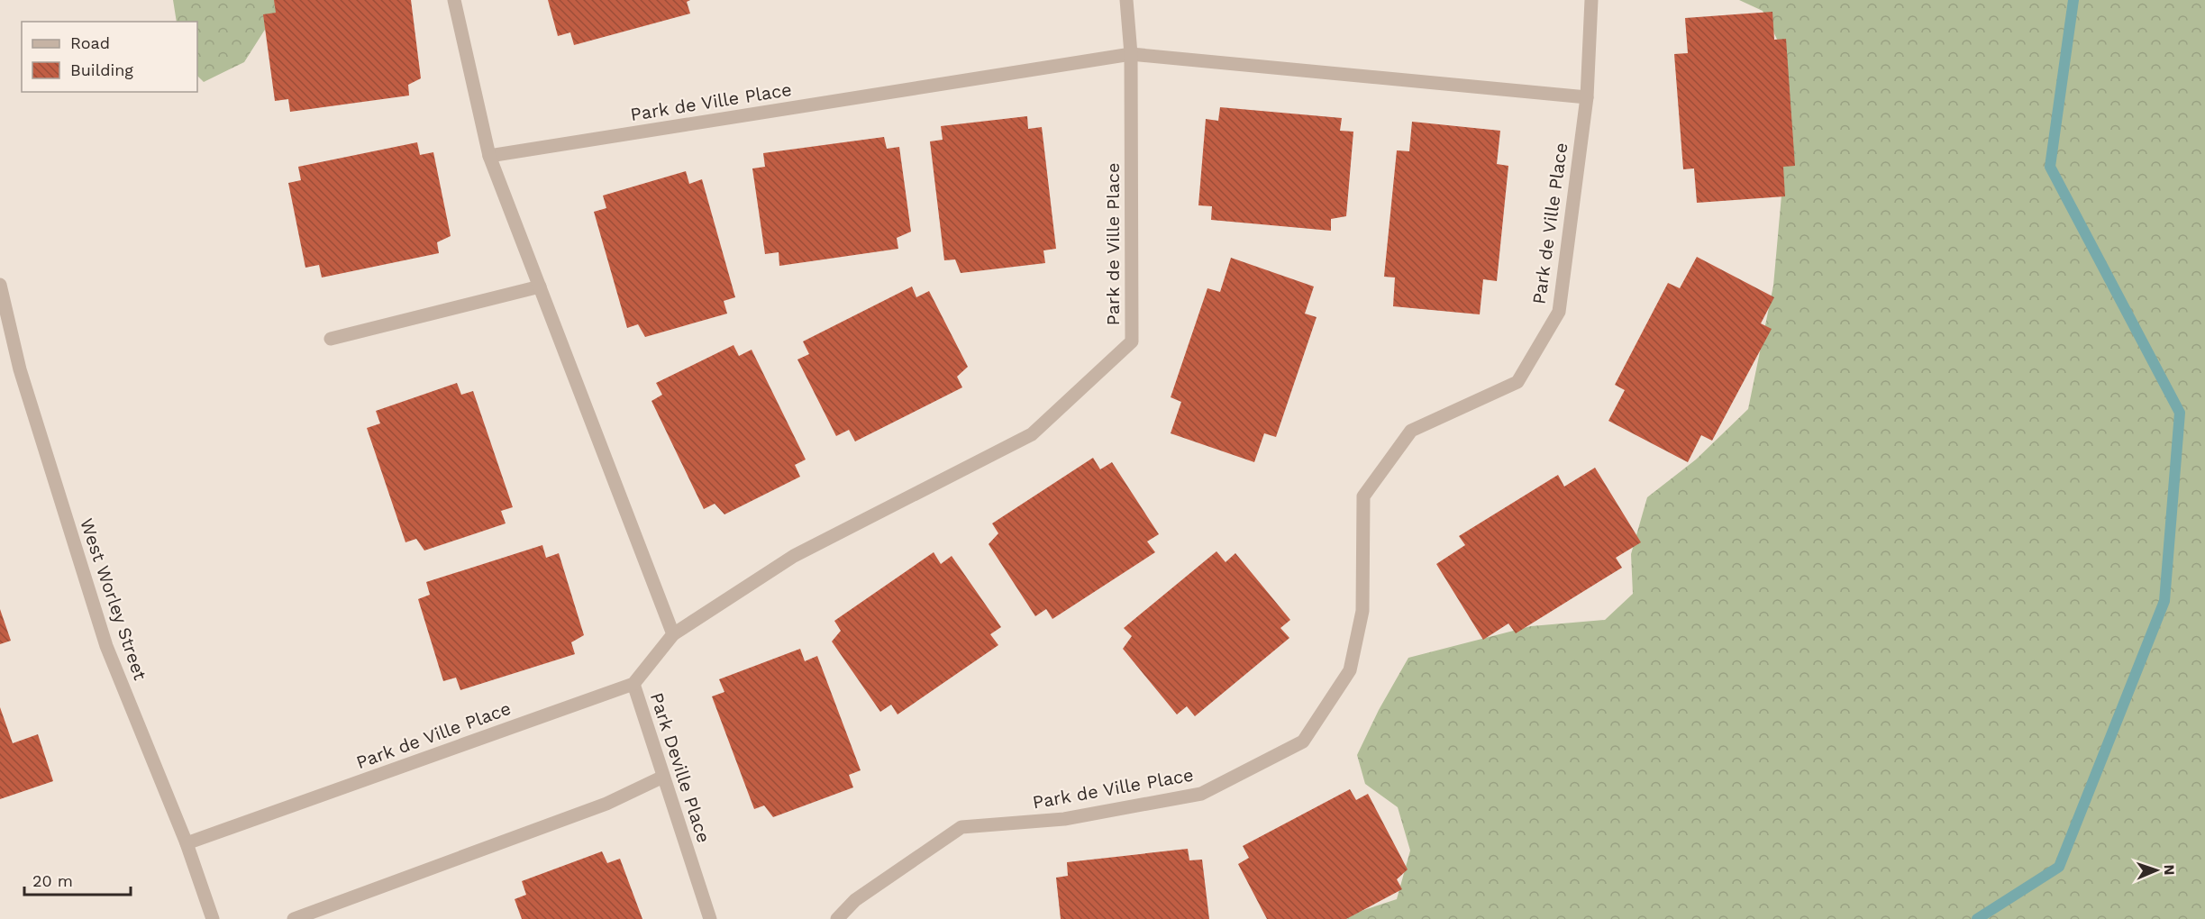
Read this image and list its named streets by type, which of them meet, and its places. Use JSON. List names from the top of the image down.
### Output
{
  "streets": {
    "street": ["Park de Ville Place", "West Worley Street", "Park Deville Place"]
  },
  "crossings": [
    ["Park de Ville Place", "West Worley Street"],
    ["Park de Ville Place", "Park Deville Place"]
  ],
  "legend": ["Road", "Building"],
  "scale_bar": "20 m",
  "north": "right"
}
